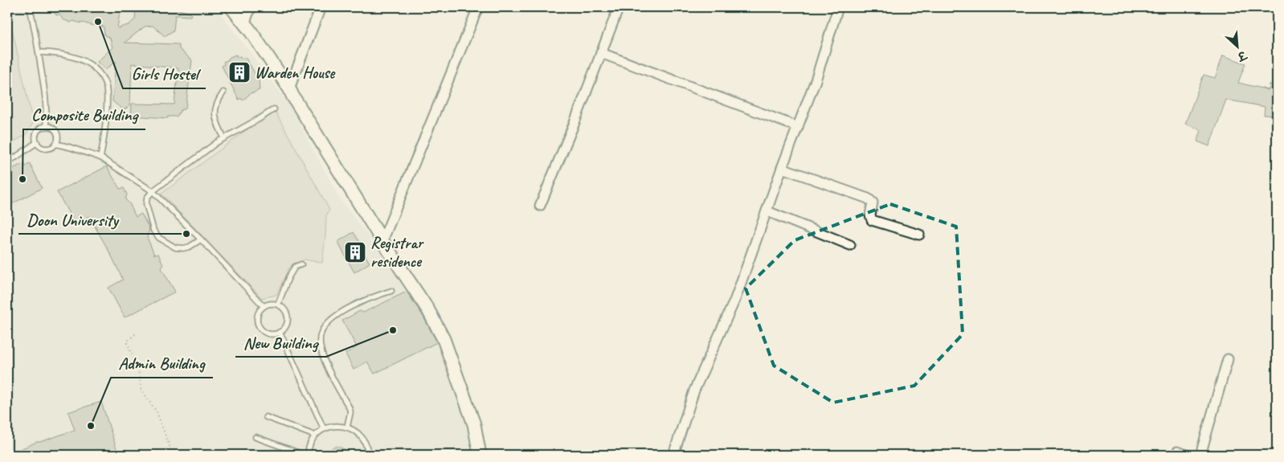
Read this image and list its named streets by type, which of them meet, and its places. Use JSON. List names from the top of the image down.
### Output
{
  "places": {
    "other": [
      "Girls Hostel",
      "Composite Building",
      "Doon University",
      "New Building",
      "Admin Building"
    ],
    "building": ["Warden House", "Registrar residence"]
  },
  "north": "bottom right"
}
